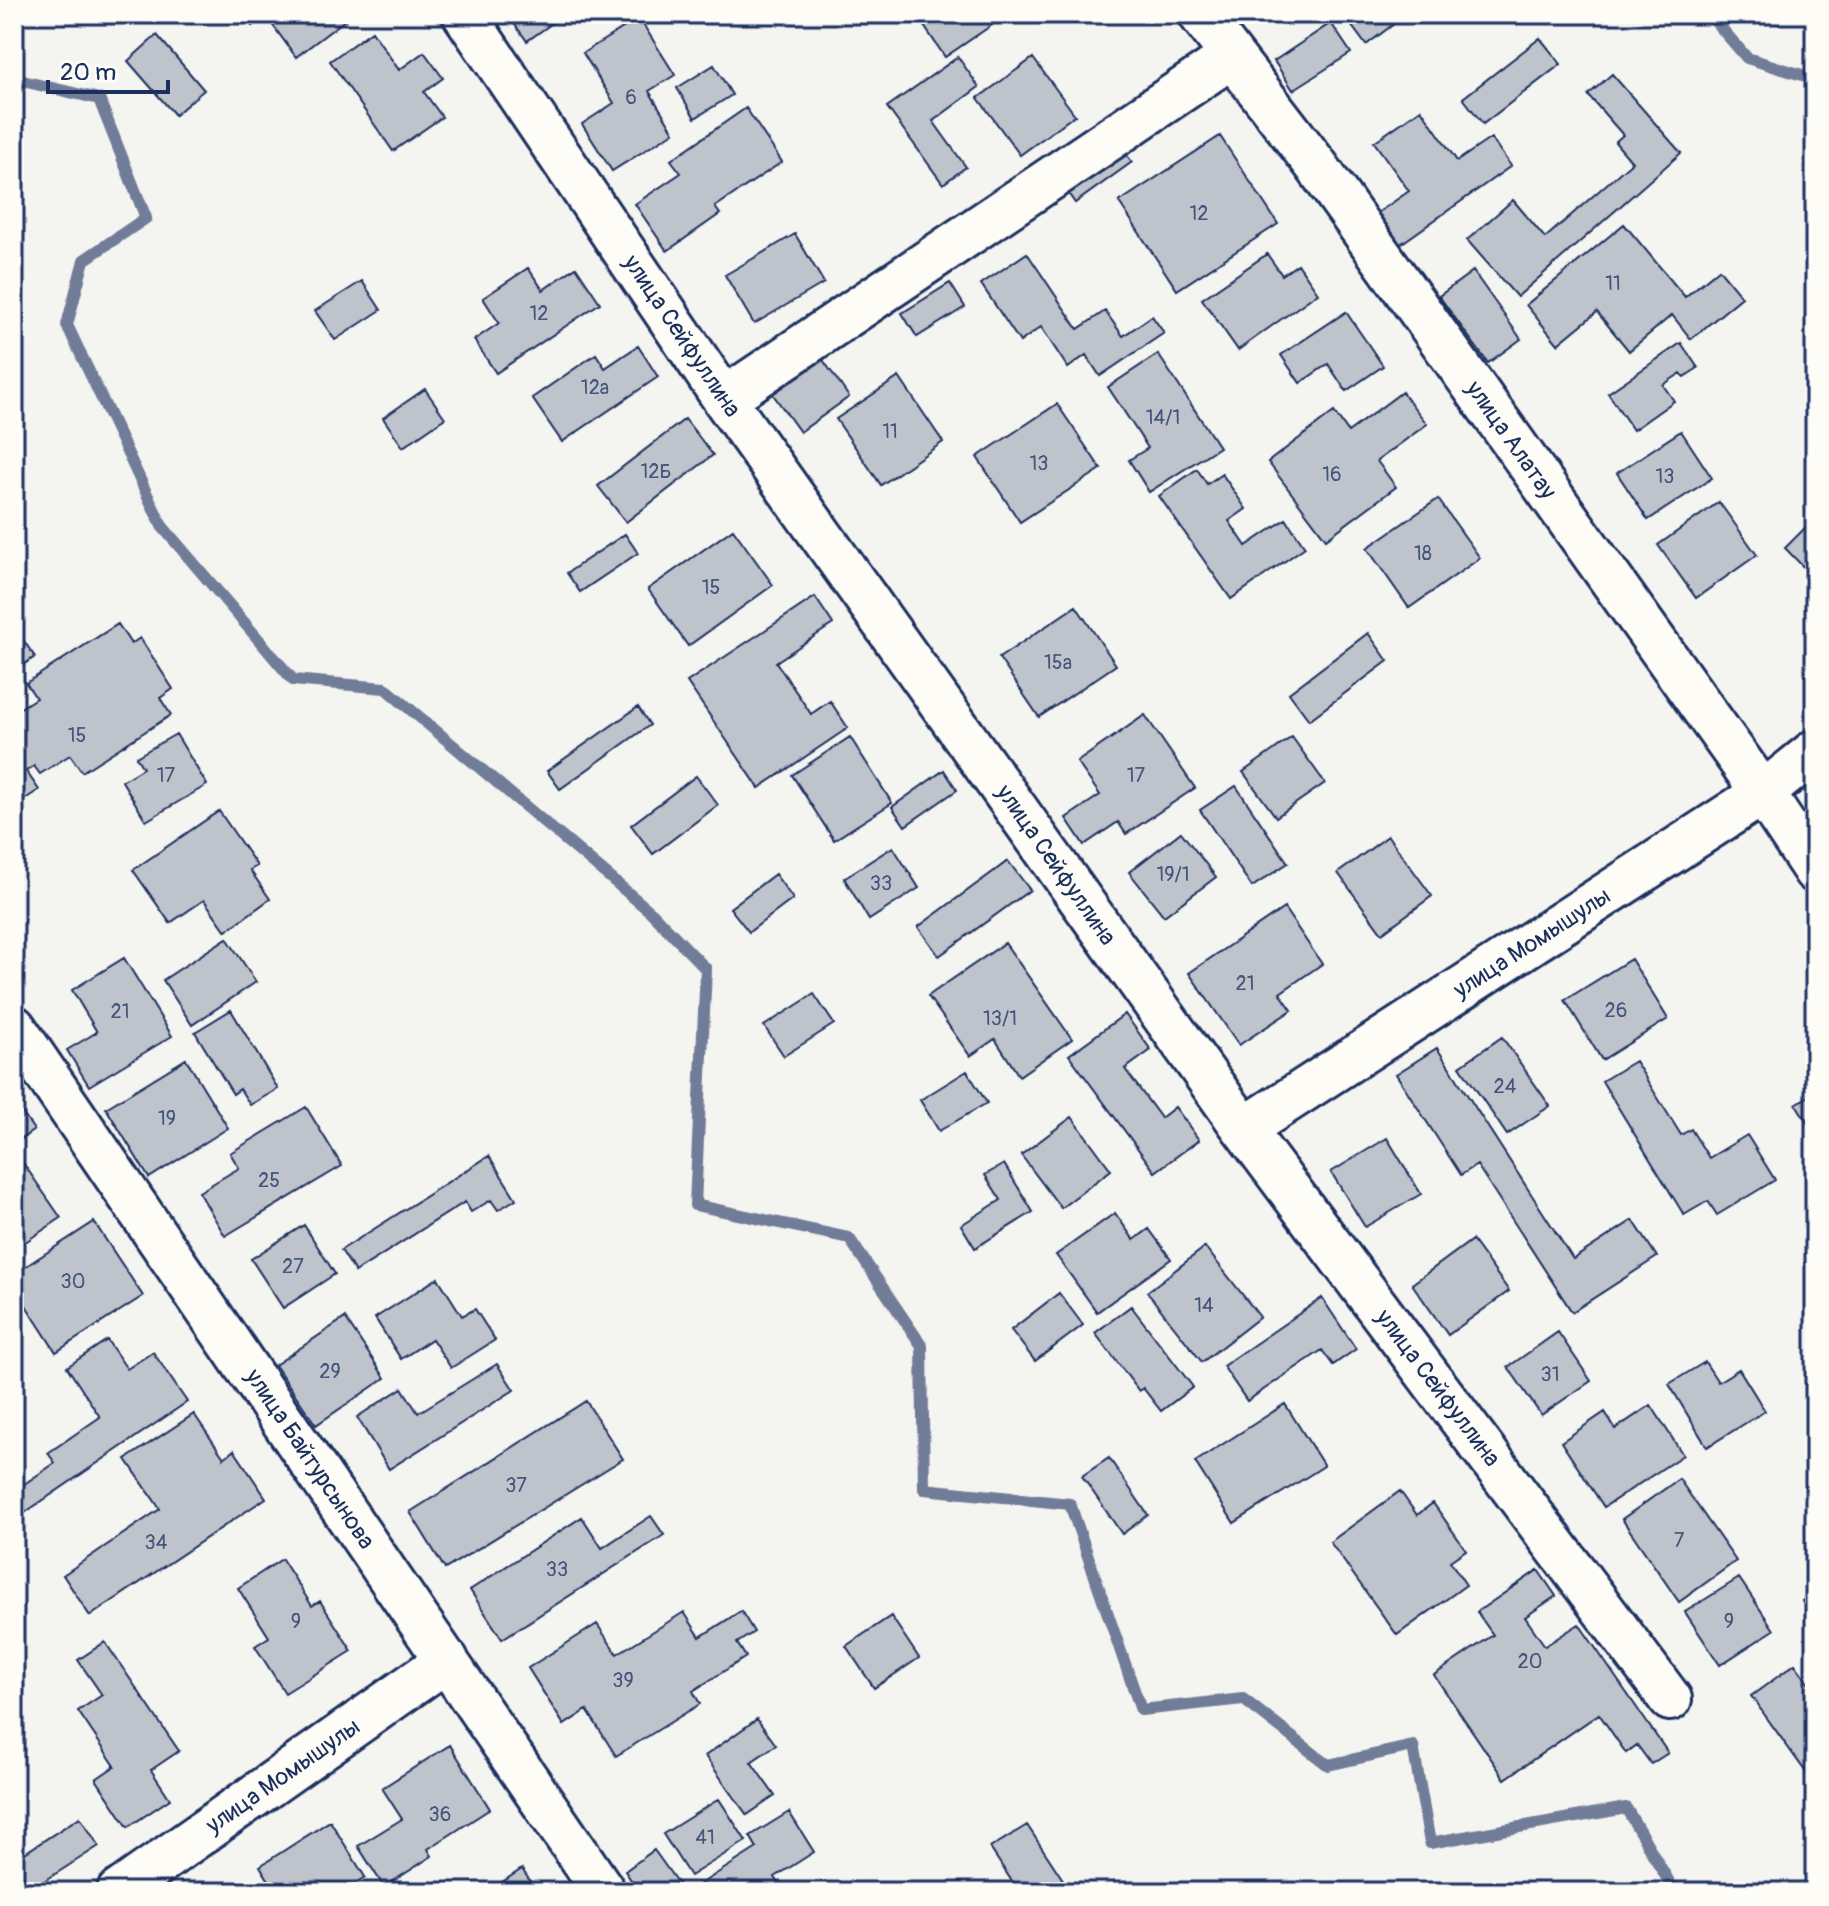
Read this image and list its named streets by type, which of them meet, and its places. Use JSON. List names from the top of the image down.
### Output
{
  "streets": {
    "street": [
      "улица Сейфуллина",
      "улица Алатау",
      "улица Момышулы",
      "улица Байтурсынова"
    ]
  },
  "crossings": [
    ["улица Сейфуллина", "улица Момышулы"],
    ["улица Алатау", "улица Момышулы"],
    ["улица Момышулы", "улица Байтурсынова"]
  ],
  "house_numbers": [
    "6",
    "12",
    "11",
    "12",
    "12а",
    "14/1",
    "11",
    "13",
    "12Б",
    "16",
    "13",
    "18",
    "15",
    "15а",
    "15",
    "17",
    "17",
    "19/1",
    "33",
    "21",
    "26",
    "21",
    "13/1",
    "24",
    "19",
    "25",
    "27",
    "30",
    "14",
    "29",
    "31",
    "37",
    "7",
    "34",
    "33",
    "9",
    "9",
    "20",
    "39",
    "36",
    "41"
  ],
  "scale_bar": "20 m"
}
